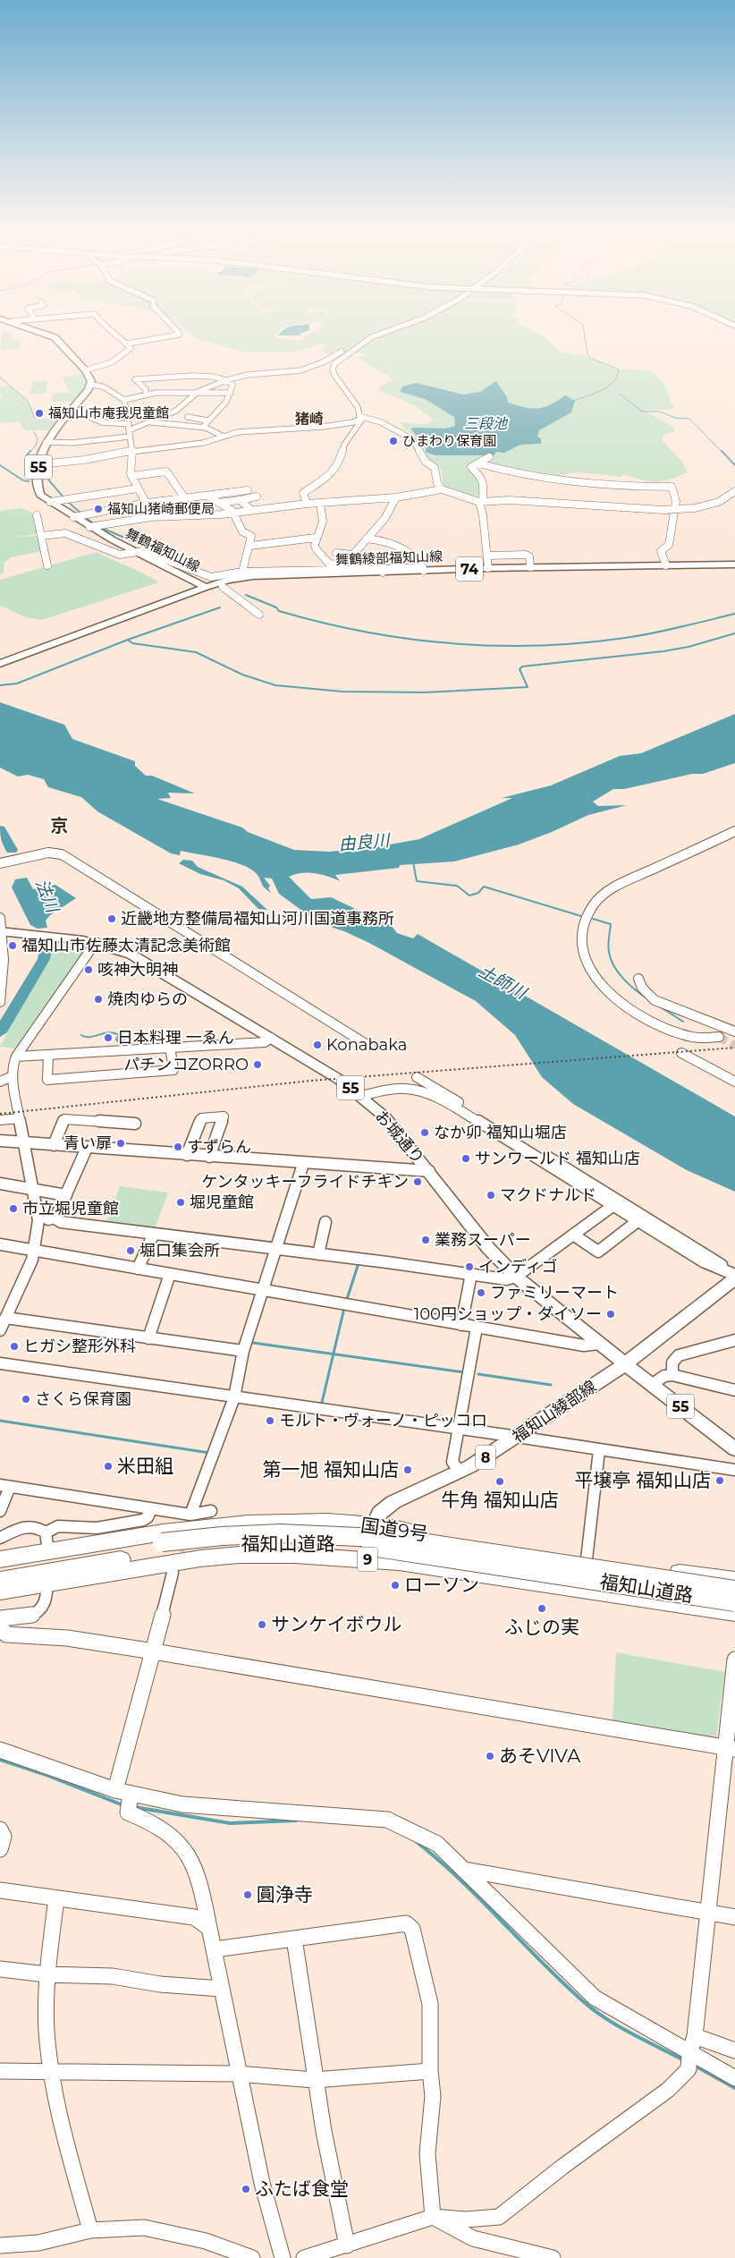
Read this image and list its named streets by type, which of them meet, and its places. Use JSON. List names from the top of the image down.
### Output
{
  "streets": {
    "highway": ["国道9号", "福知山道路", "9"],
    "main road": [
      "55",
      "舞鶴福知山線",
      "舞鶴綾部福知山線",
      "74",
      "お城通り",
      "福知山綾部線",
      "8"
    ]
  },
  "crossings": [
    ["舞鶴福知山線", "舞鶴綾部福知山線"],
    ["お城通り", "福知山綾部線"],
    ["福知山綾部線", "国道9号"]
  ],
  "districts": ["猪崎", "京"],
  "water": [
    "三段池",
    "由良川",
    "法川",
    "土師川"
  ],
  "places": [
    "福知山市庵我児童館",
    "ひまわり保育園",
    "福知山猪崎郵便局",
    "近畿地方整備局福知山河川国道事務所",
    "福知山市佐藤太清記念美術館",
    "咳神大明神",
    "焼肉ゆらの",
    "日本料理 一ゑん",
    "Konabaka",
    "パチンコZORRO",
    "なか卯 福知山堀店",
    "青い扉",
    "すずらん",
    "サンワールド 福知山店",
    "ケンタッキーフライドチキン",
    "マクドナルド",
    "堀児童館",
    "市立堀児童館",
    "業務スーパー",
    "堀口集会所",
    "インディゴ",
    "ファミリーマート",
    "100円ショップ・ダイソー",
    "ヒガシ整形外科",
    "さくら保育園",
    "モルト・ヴォーノ・ピッコロ",
    "米田組",
    "第一旭 福知山店",
    "平壌亭 福知山店",
    "牛角 福知山店",
    "ローソン",
    "ふじの実",
    "サンケイボウル",
    "あそVIVA",
    "圓浄寺",
    "ふたば食堂"
  ]
}
